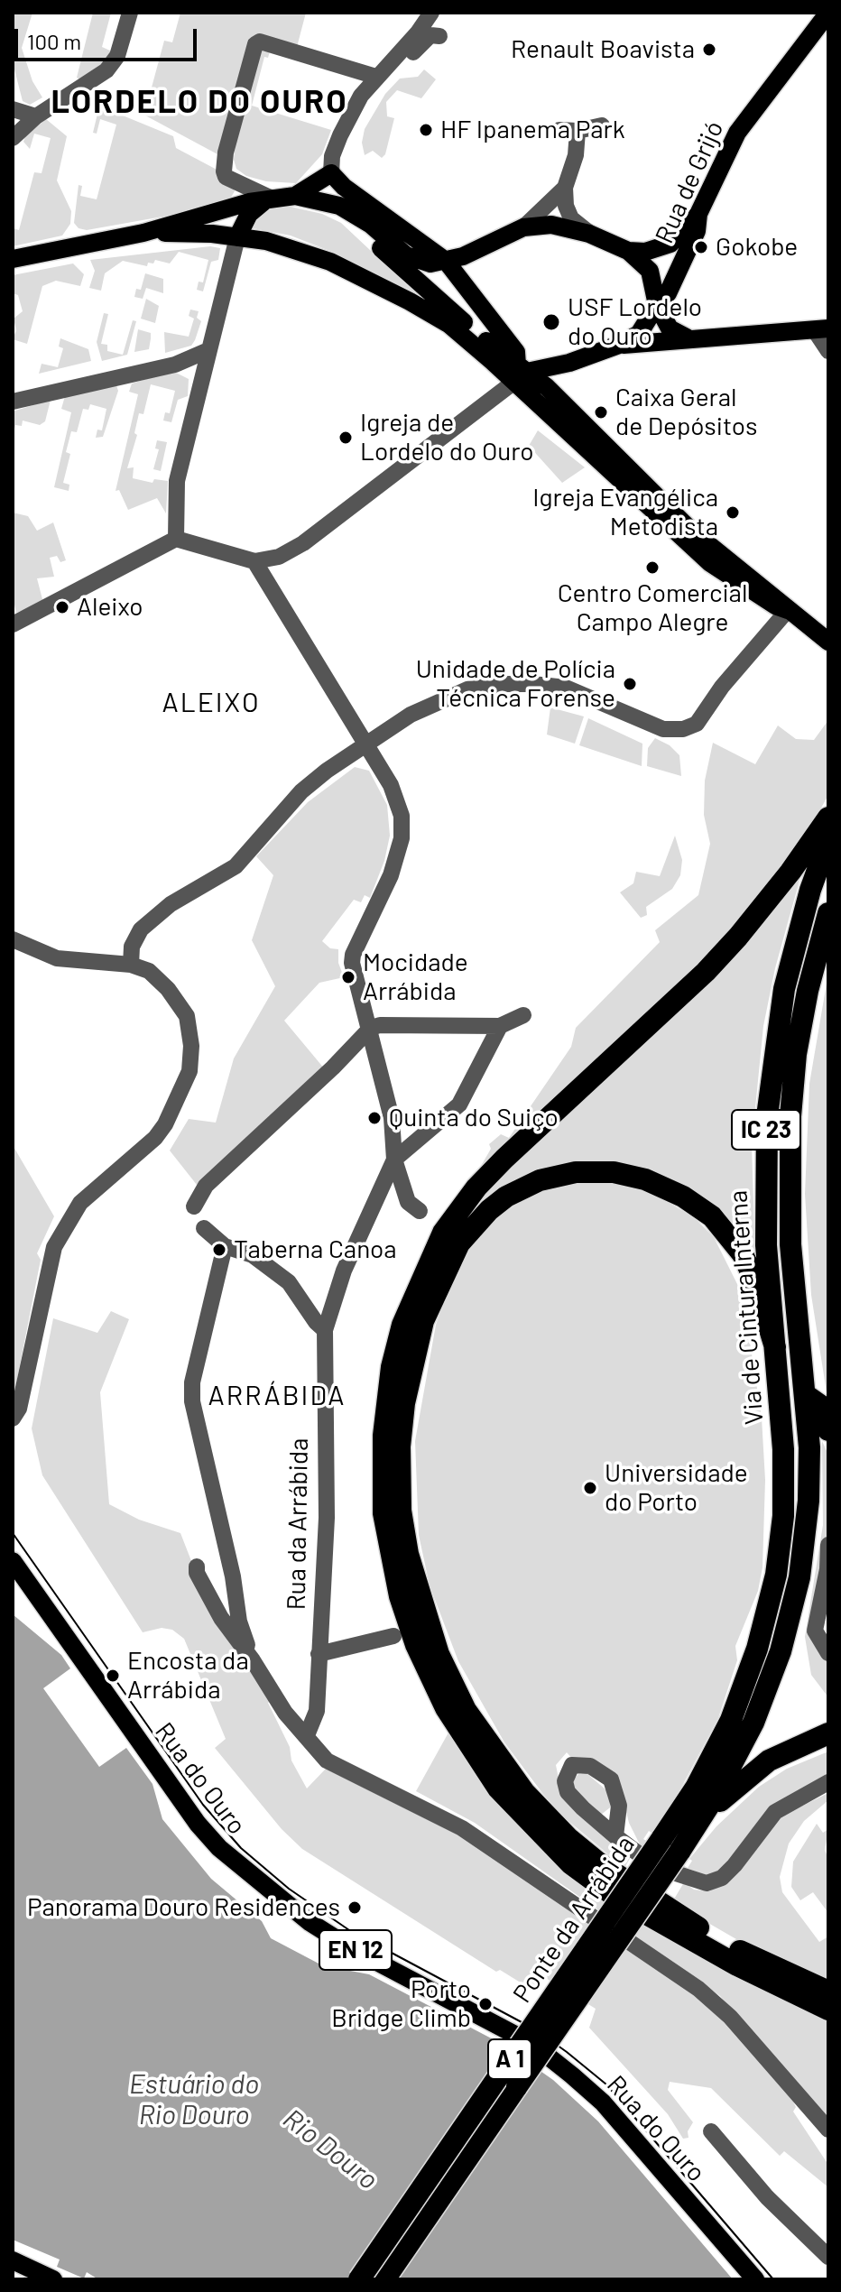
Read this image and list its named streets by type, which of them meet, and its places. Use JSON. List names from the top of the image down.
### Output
{
  "streets": {
    "highway": [
      "IC 23",
      "Via de Cintura Interna",
      "Ponte da Arrábida",
      "A 1"
    ],
    "main road": ["Rua de Grijó", "Rua do Ouro", "EN 12"],
    "street": ["Rua da Arrábida"]
  },
  "crossings": [
    ["Via de Cintura Interna", "Ponte da Arrábida"]
  ],
  "districts": ["LORDELO DO OURO", "ALEIXO", "ARRÁBIDA"],
  "water": ["Estuário do Rio Douro", "Rio Douro"],
  "places": [
    "Renault Boavista",
    "HF Ipanema Park",
    "Gokobe",
    "USF Lordelo do Ouro",
    "Caixa Geral de Depósitos",
    "Igreja de Lordelo do Ouro",
    "Igreja Evangélica Metodista",
    "Centro Comercial Campo Alegre",
    "Aleixo",
    "Unidade de Polícia Técnica Forense",
    "Mocidade Arrábida",
    "Quinta do Suiço",
    "Taberna Canoa",
    "Universidade do Porto",
    "Encosta da Arrábida",
    "Panorama Douro Residences",
    "Porto Bridge Climb"
  ],
  "scale_bar": "100 m"
}
